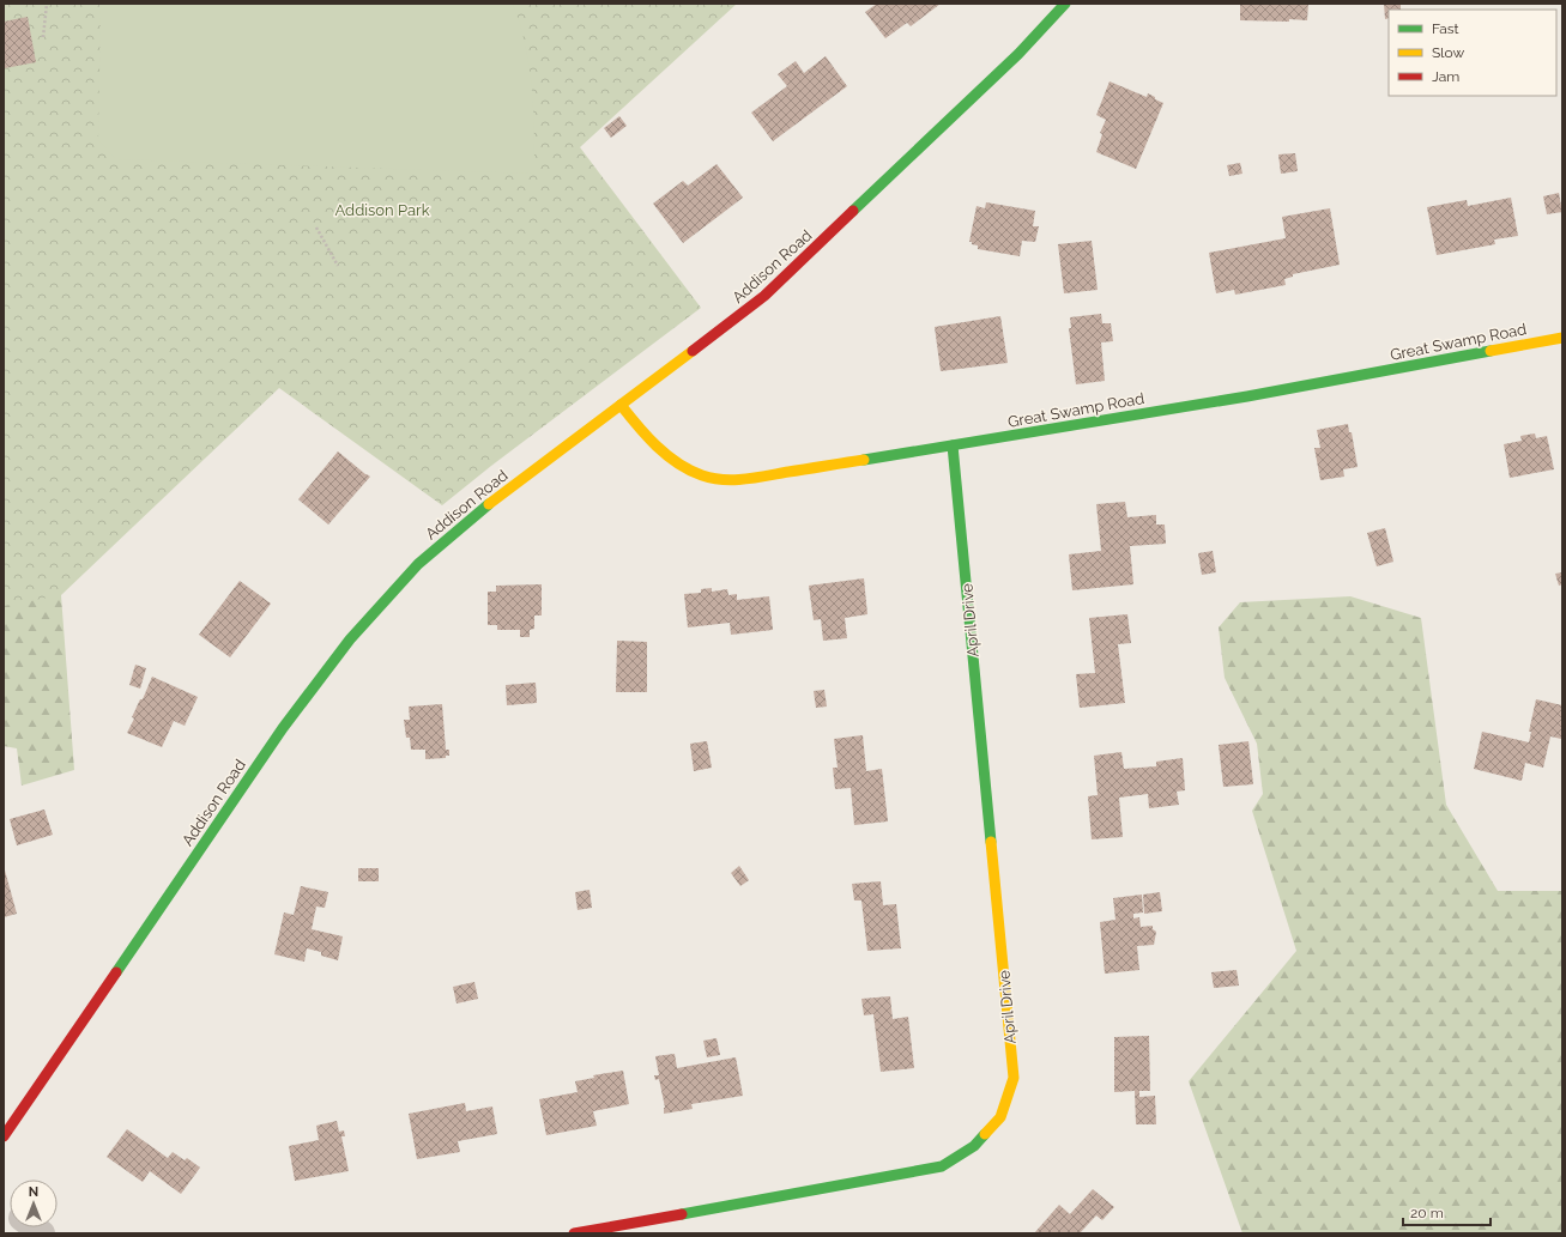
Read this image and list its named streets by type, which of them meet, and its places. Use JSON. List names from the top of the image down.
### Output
{
  "streets": {
    "street": ["Addison Road", "Great Swamp Road", "April Drive"]
  },
  "crossings": [
    ["Addison Road", "Great Swamp Road"],
    ["Great Swamp Road", "April Drive"]
  ],
  "parks": ["Addison Park"],
  "legend": ["Fast", "Slow", "Jam"],
  "scale_bar": "20 m",
  "north": "top"
}
